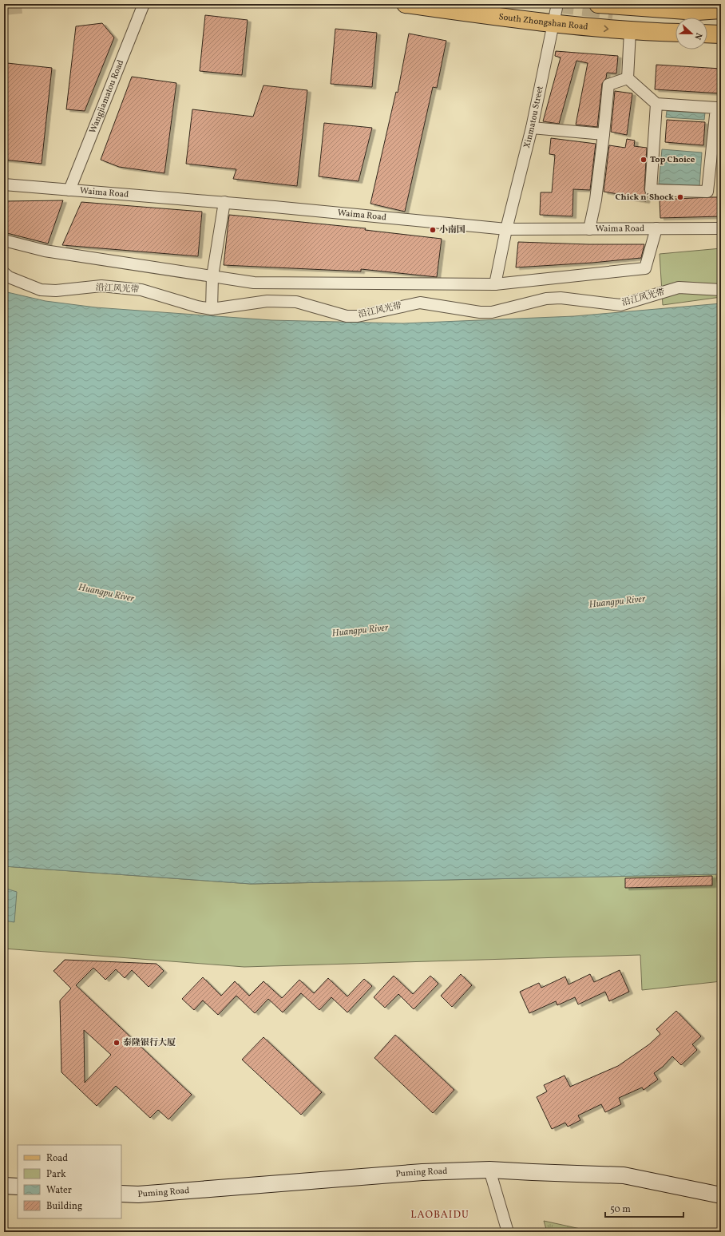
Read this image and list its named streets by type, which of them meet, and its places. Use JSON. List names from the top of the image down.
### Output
{
  "streets": {
    "main road": ["South Zhongshan Road", "Puming Road"],
    "street": [
      "Wangjiamatou Road",
      "Xinmatou Street",
      "Waima Road",
      "沿江风光带"
    ]
  },
  "crossings": [
    ["South Zhongshan Road", "Xinmatou Street"],
    ["Wangjiamatou Road", "Waima Road"],
    ["Xinmatou Street", "Waima Road"]
  ],
  "districts": ["LAOBAIDU"],
  "water": ["Huangpu River"],
  "places": [
    "Top Choice",
    "Chick n´Shock",
    "小南国",
    "泰隆银行大厦"
  ],
  "legend": [
    "Road",
    "Park",
    "Water",
    "Building"
  ],
  "scale_bar": "50 m",
  "north": "right"
}
